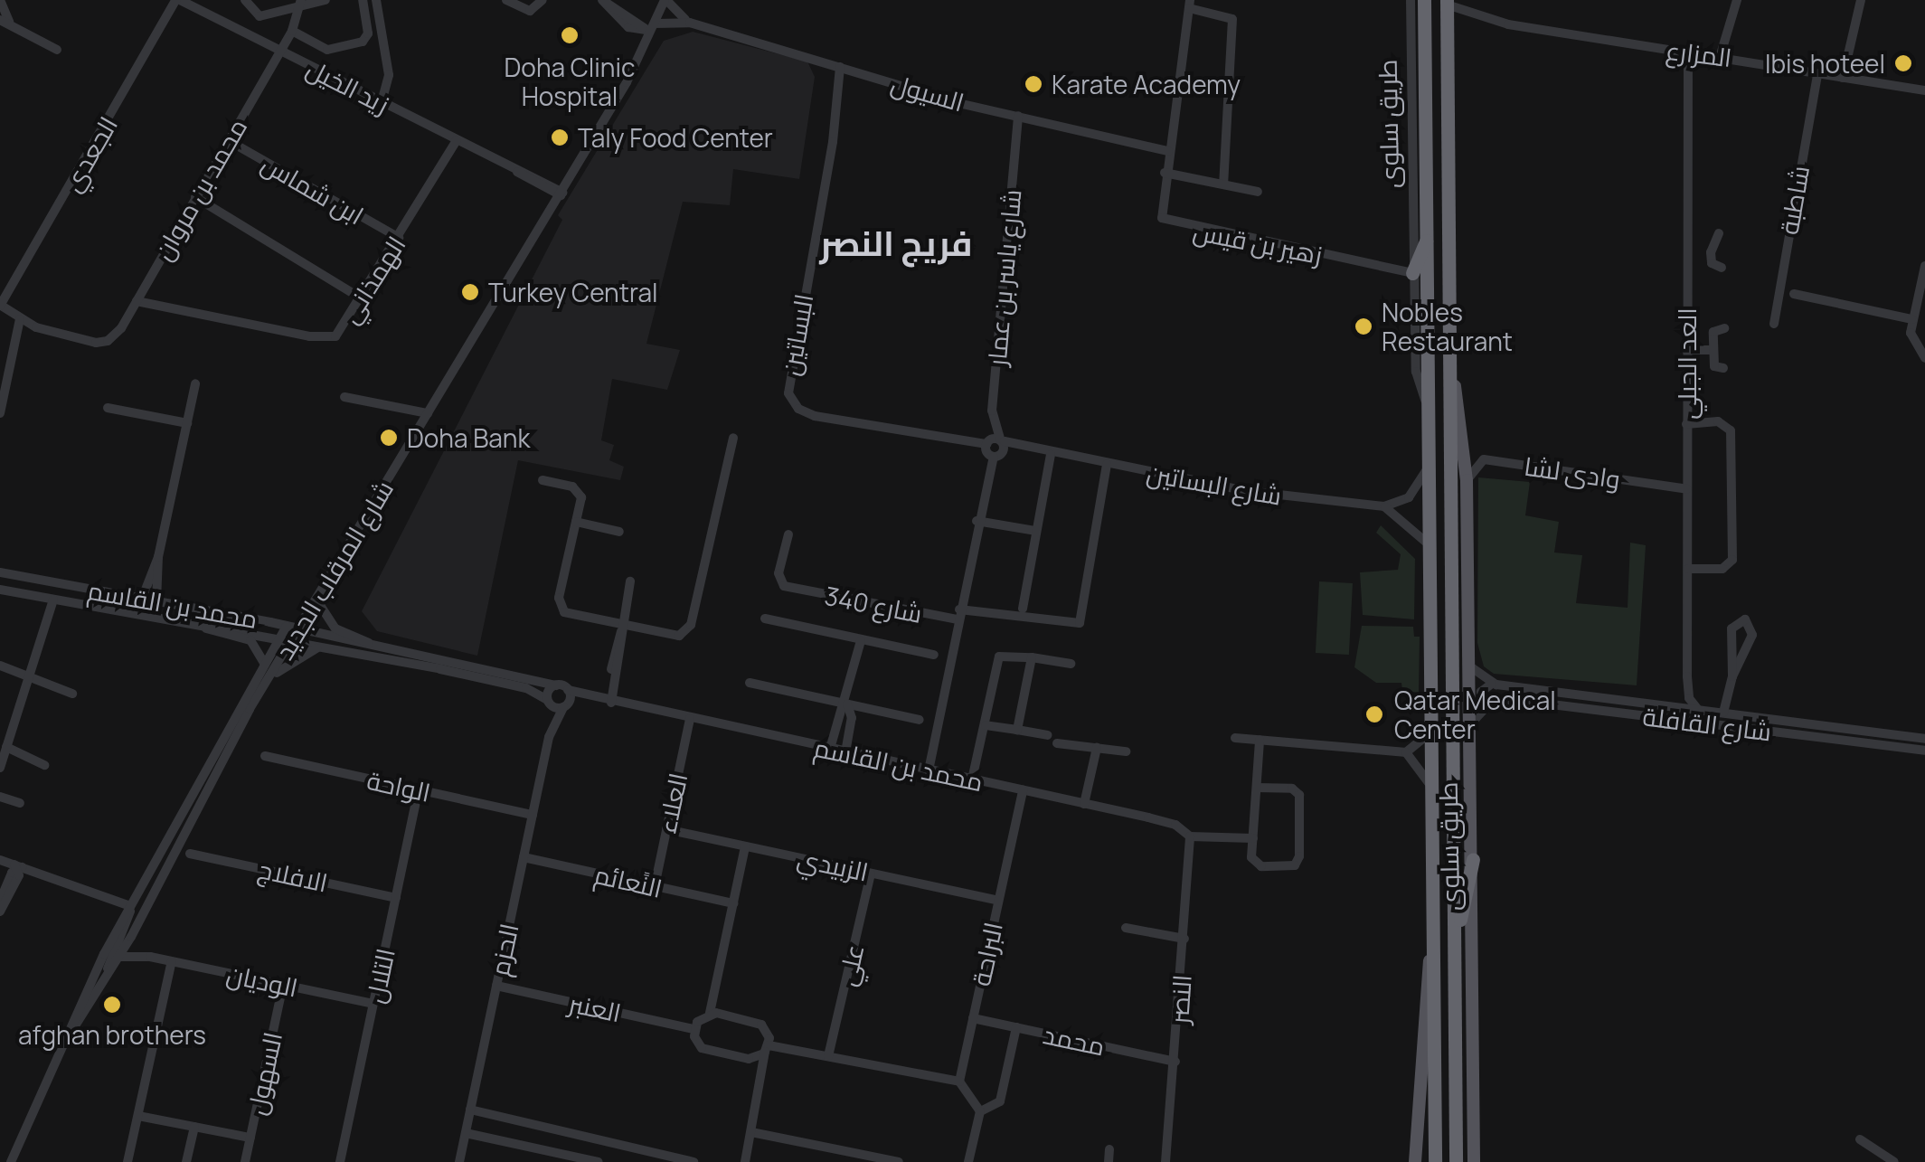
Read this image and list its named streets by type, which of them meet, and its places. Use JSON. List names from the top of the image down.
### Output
{
  "streets": {
    "highway": ["طريق سلوى"],
    "street": [
      "المزارع",
      "زيد الخيل",
      "السيول",
      "الجعدي",
      "محمد بن مروان",
      "ابن شماس",
      "شاطبة",
      "زهير بن قيس",
      "شارع ياسر بن عمار",
      "الهمذاني",
      "البساتين",
      "العد الجبلي",
      "وادى لشا",
      "شارع البساتين",
      "شارع المرقاب الجديد",
      "محمد بن القاسم",
      "شارع 340",
      "شارع القافلة",
      "الواحة",
      "العلاء",
      "الزبيدي",
      "الافلاج",
      "النًعائم",
      "الحزم",
      "البراحة",
      "علي",
      "التلال",
      "الوديان",
      "النصر",
      "العنبر",
      "محمد",
      "السهول"
    ]
  },
  "crossings": [
    ["المزارع", "طريق سلوى"],
    ["المزارع", "شاطبة"],
    ["المزارع", "العد الجبلي"],
    ["زيد الخيل", "الجعدي"],
    ["زيد الخيل", "محمد بن مروان"],
    ["زيد الخيل", "الهمذاني"],
    ["زيد الخيل", "شارع المرقاب الجديد"],
    ["السيول", "زهير بن قيس"],
    ["السيول", "شارع ياسر بن عمار"],
    ["السيول", "البساتين"],
    ["السيول", "شارع المرقاب الجديد"],
    ["طريق سلوى", "زهير بن قيس"],
    ["طريق سلوى", "وادى لشا"],
    ["محمد بن مروان", "ابن شماس"],
    ["محمد بن مروان", "الهمذاني"],
    ["ابن شماس", "الهمذاني"],
    ["شارع ياسر بن عمار", "شارع البساتين"],
    ["البساتين", "شارع البساتين"],
    ["العد الجبلي", "وادى لشا"],
    ["العد الجبلي", "شارع القافلة"],
    ["شارع المرقاب الجديد", "محمد بن القاسم"],
    ["شارع المرقاب الجديد", "الوديان"],
    ["محمد بن القاسم", "العلاء"],
    ["محمد بن القاسم", "الحزم"],
    ["محمد بن القاسم", "البراحة"],
    ["محمد بن القاسم", "النصر"],
    ["الواحة", "الحزم"],
    ["الواحة", "التلال"],
    ["العلاء", "الزبيدي"],
    ["العلاء", "النًعائم"],
    ["الزبيدي", "البراحة"],
    ["الزبيدي", "علي"],
    ["الافلاج", "التلال"],
    ["النًعائم", "الحزم"],
    ["الحزم", "العنبر"],
    ["البراحة", "محمد"],
    ["التلال", "الوديان"],
    ["الوديان", "السهول"],
    ["النصر", "محمد"]
  ],
  "districts": ["فريج النصر"],
  "places": [
    "Doha Clinic Hospital",
    "Ibis hoteel",
    "Karate Academy",
    "Taly Food Center",
    "Turkey Central",
    "Nobles Restaurant",
    "Doha Bank",
    "Qatar Medical Center",
    "afghan brothers"
  ]
}
